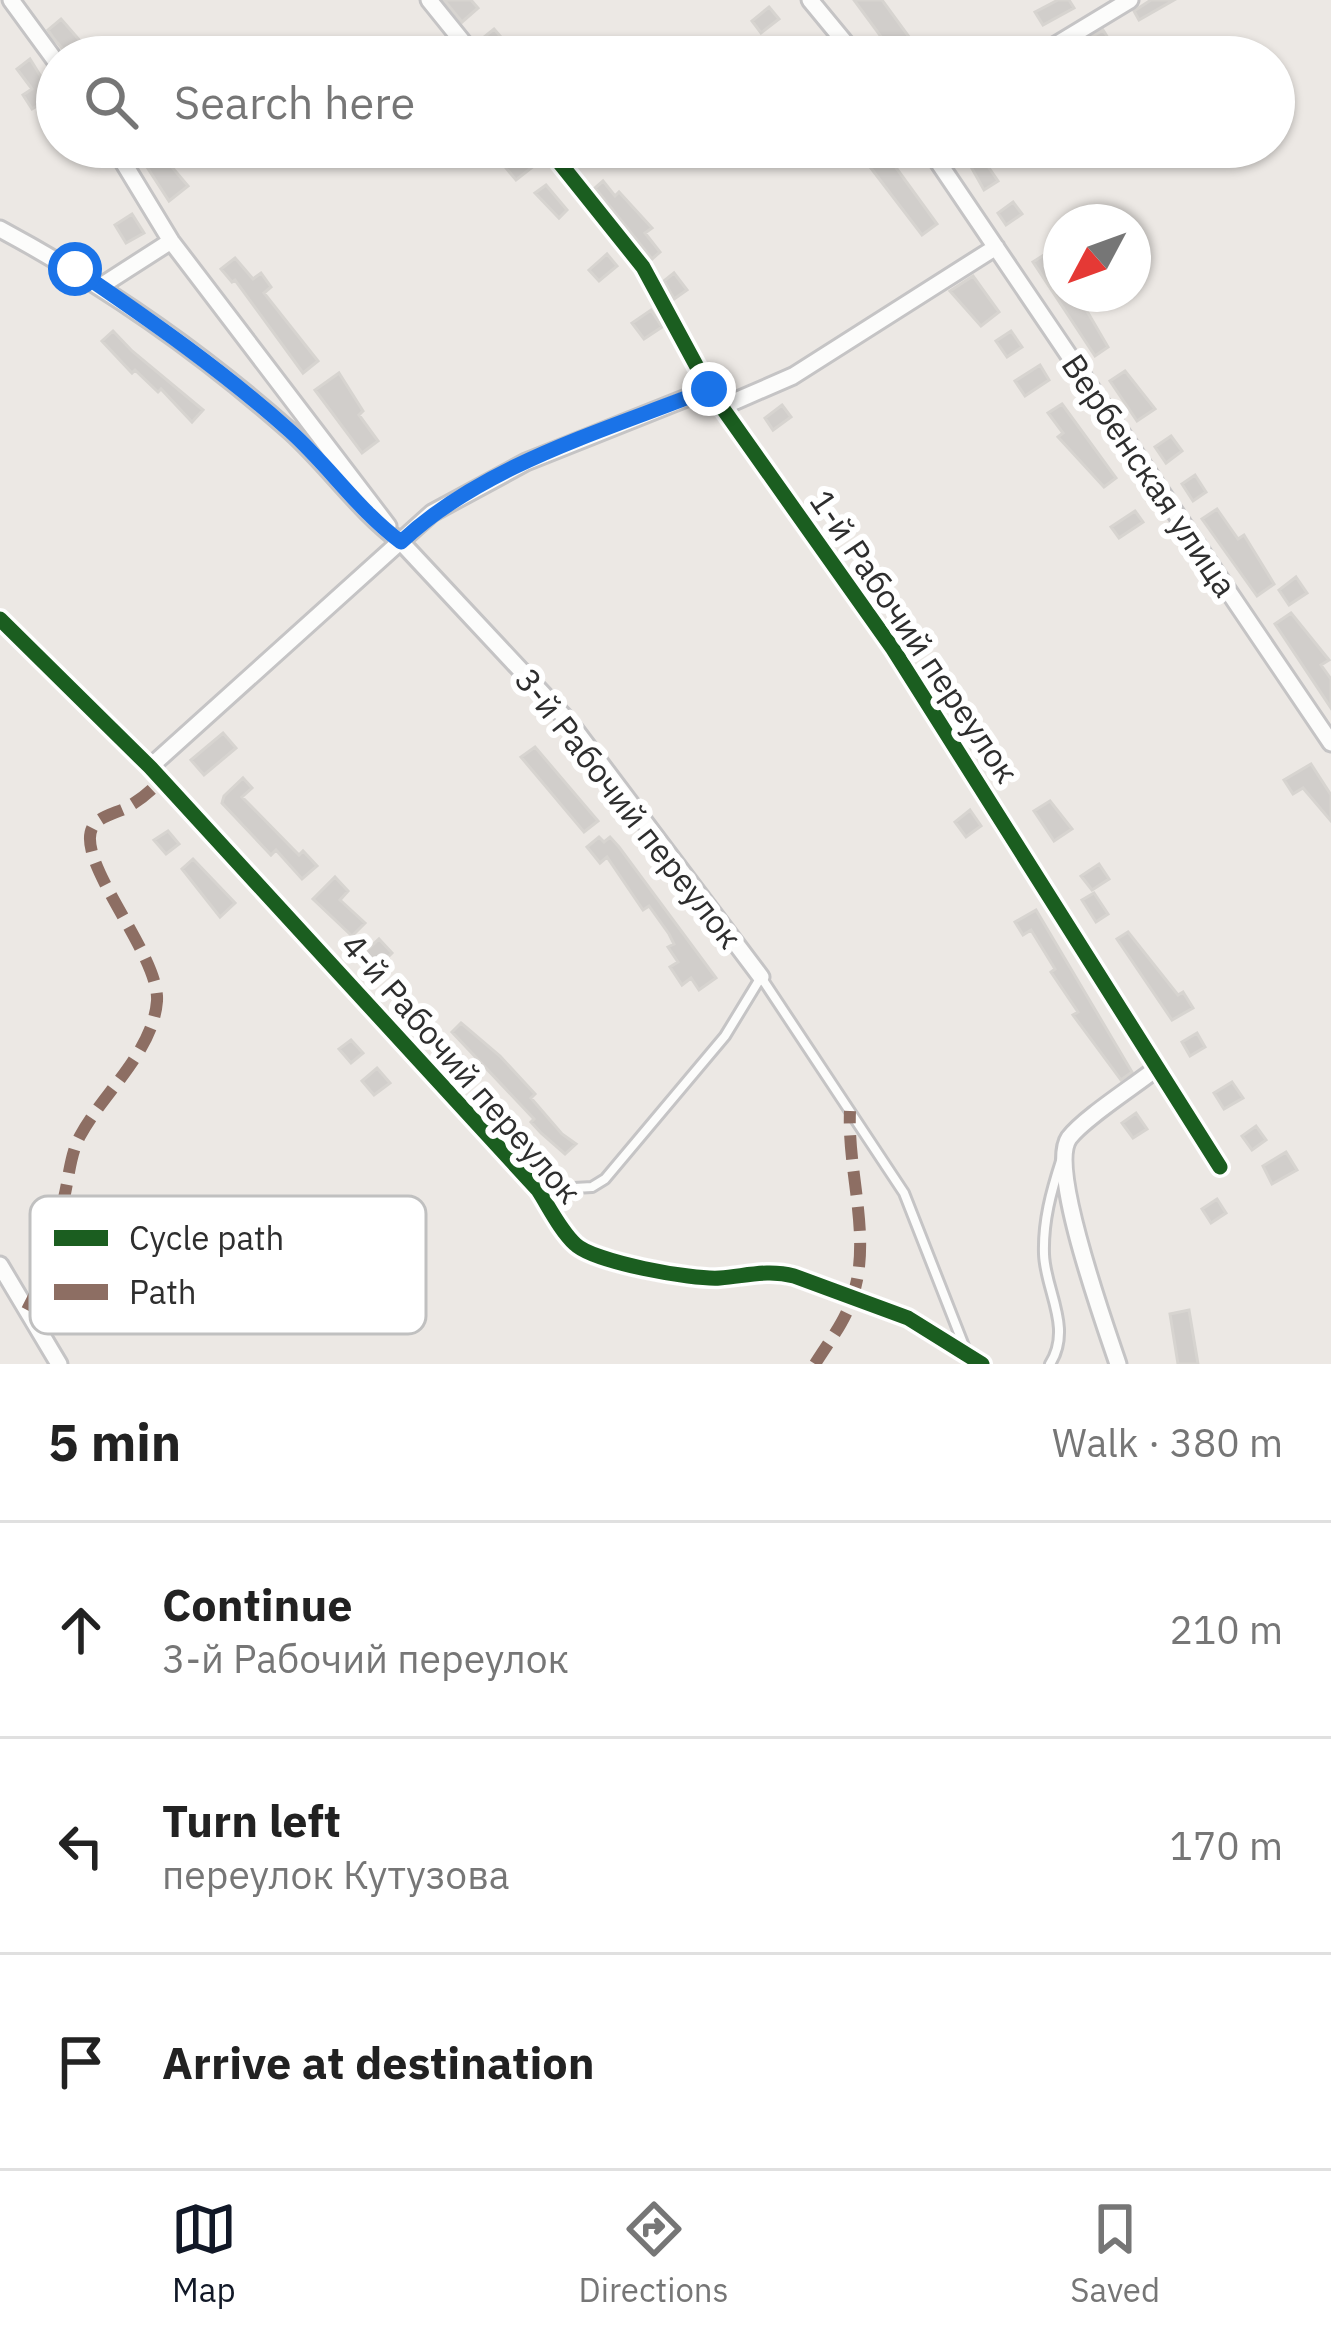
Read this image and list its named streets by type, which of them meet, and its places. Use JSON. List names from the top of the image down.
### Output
{
  "streets": {
    "street": [
      "Вербенская улица",
      "1-й Рабочий переулок",
      "3-й Рабочий переулок",
      "4-й Рабочий переулок"
    ]
  },
  "legend": ["Cycle path", "Path"],
  "north": "bottom left",
  "page": {
    "search": "Search here",
    "heading": ["5 min", "Walk · 380 m"],
    "list": [
      ["Continue", "3-й Рабочий переулок", "210 m"],
      ["Turn left", "переулок Кутузова", "170 m"],
      "Arrive at destination"
    ],
    "nav": ["Map", "Directions", "Saved"]
  }
}
